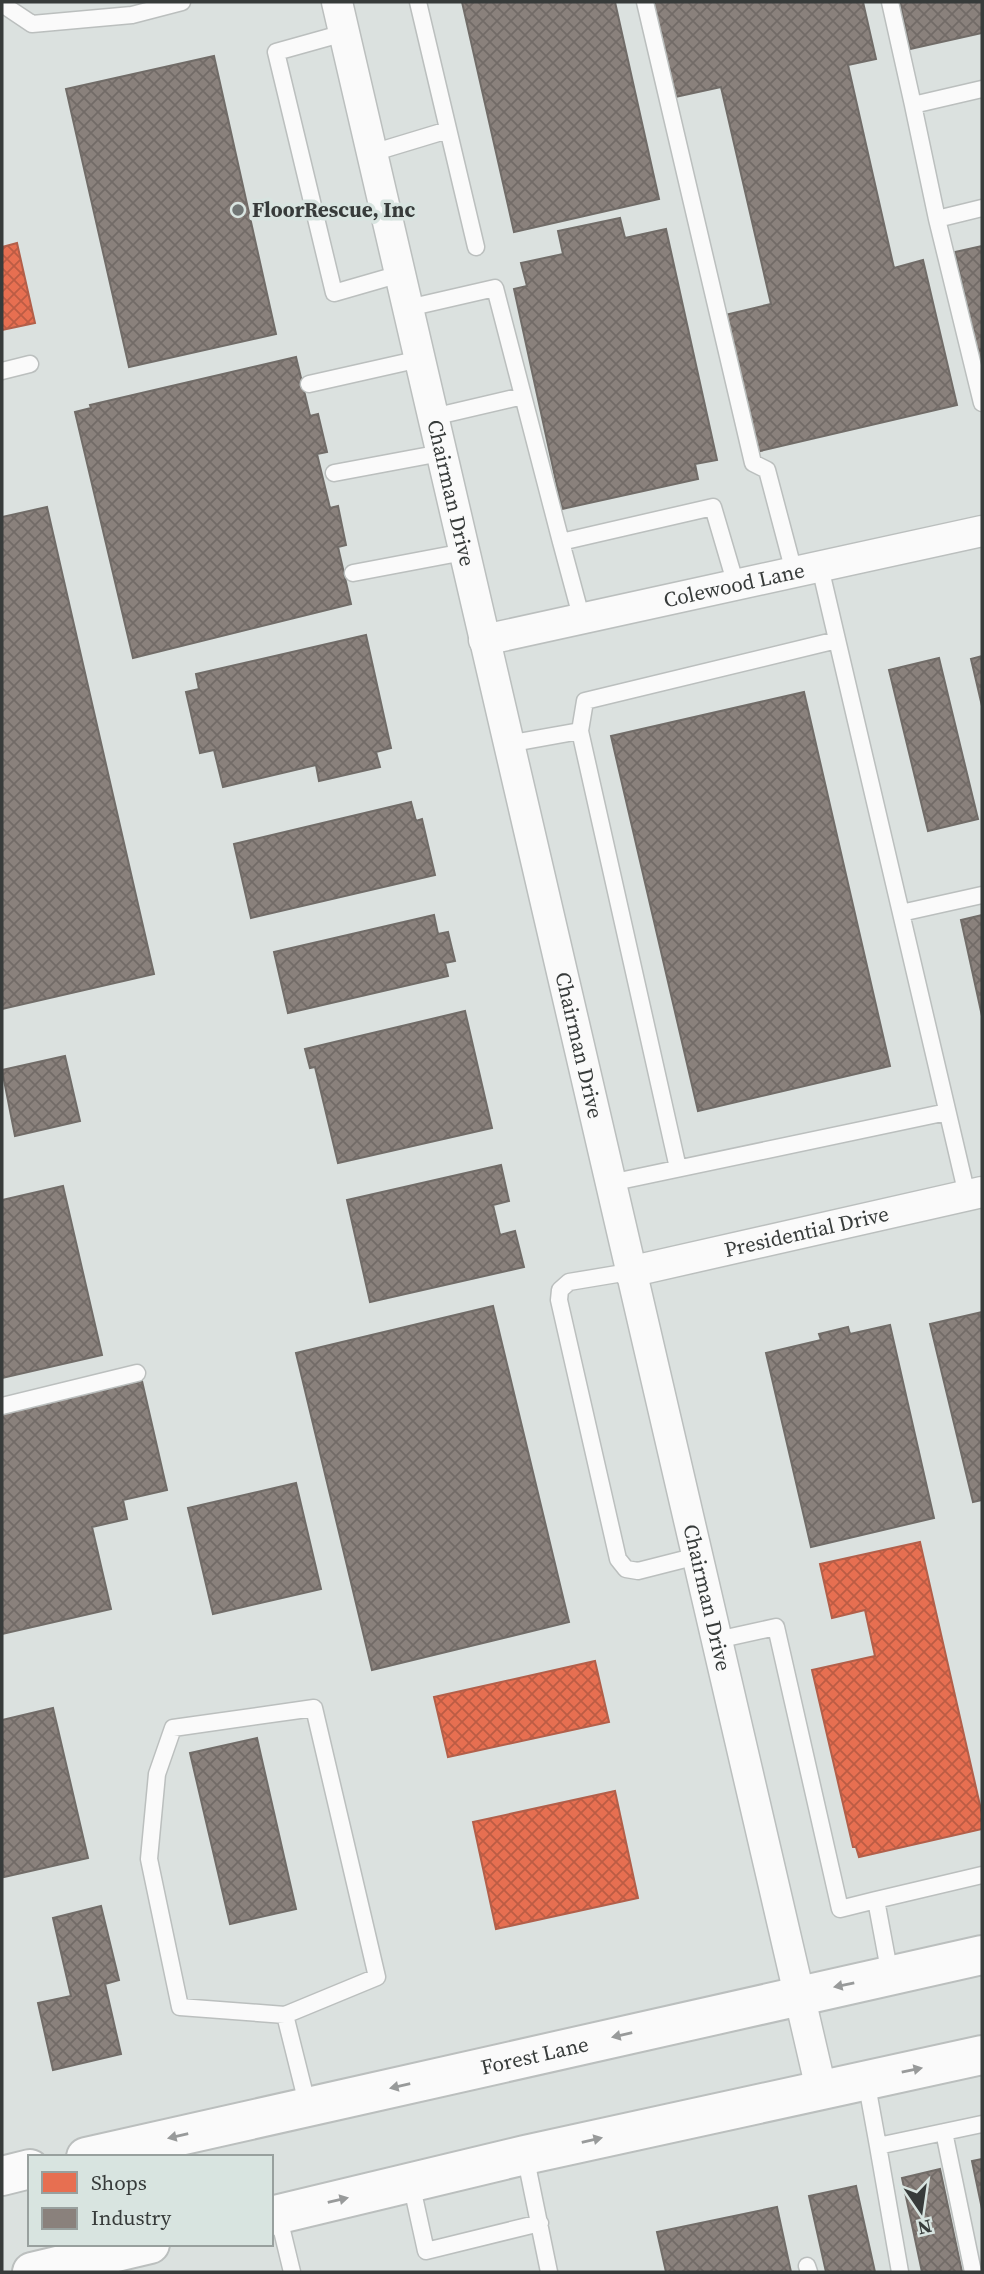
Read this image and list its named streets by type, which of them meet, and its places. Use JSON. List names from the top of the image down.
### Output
{
  "streets": {
    "main road": ["Forest Lane"],
    "street": ["Chairman Drive", "Colewood Lane", "Presidential Drive"]
  },
  "crossings": [
    ["Chairman Drive", "Colewood Lane"],
    ["Chairman Drive", "Presidential Drive"],
    ["Chairman Drive", "Forest Lane"]
  ],
  "places": ["FloorRescue, Inc"],
  "legend": ["Shops", "Industry"],
  "north": "bottom"
}
